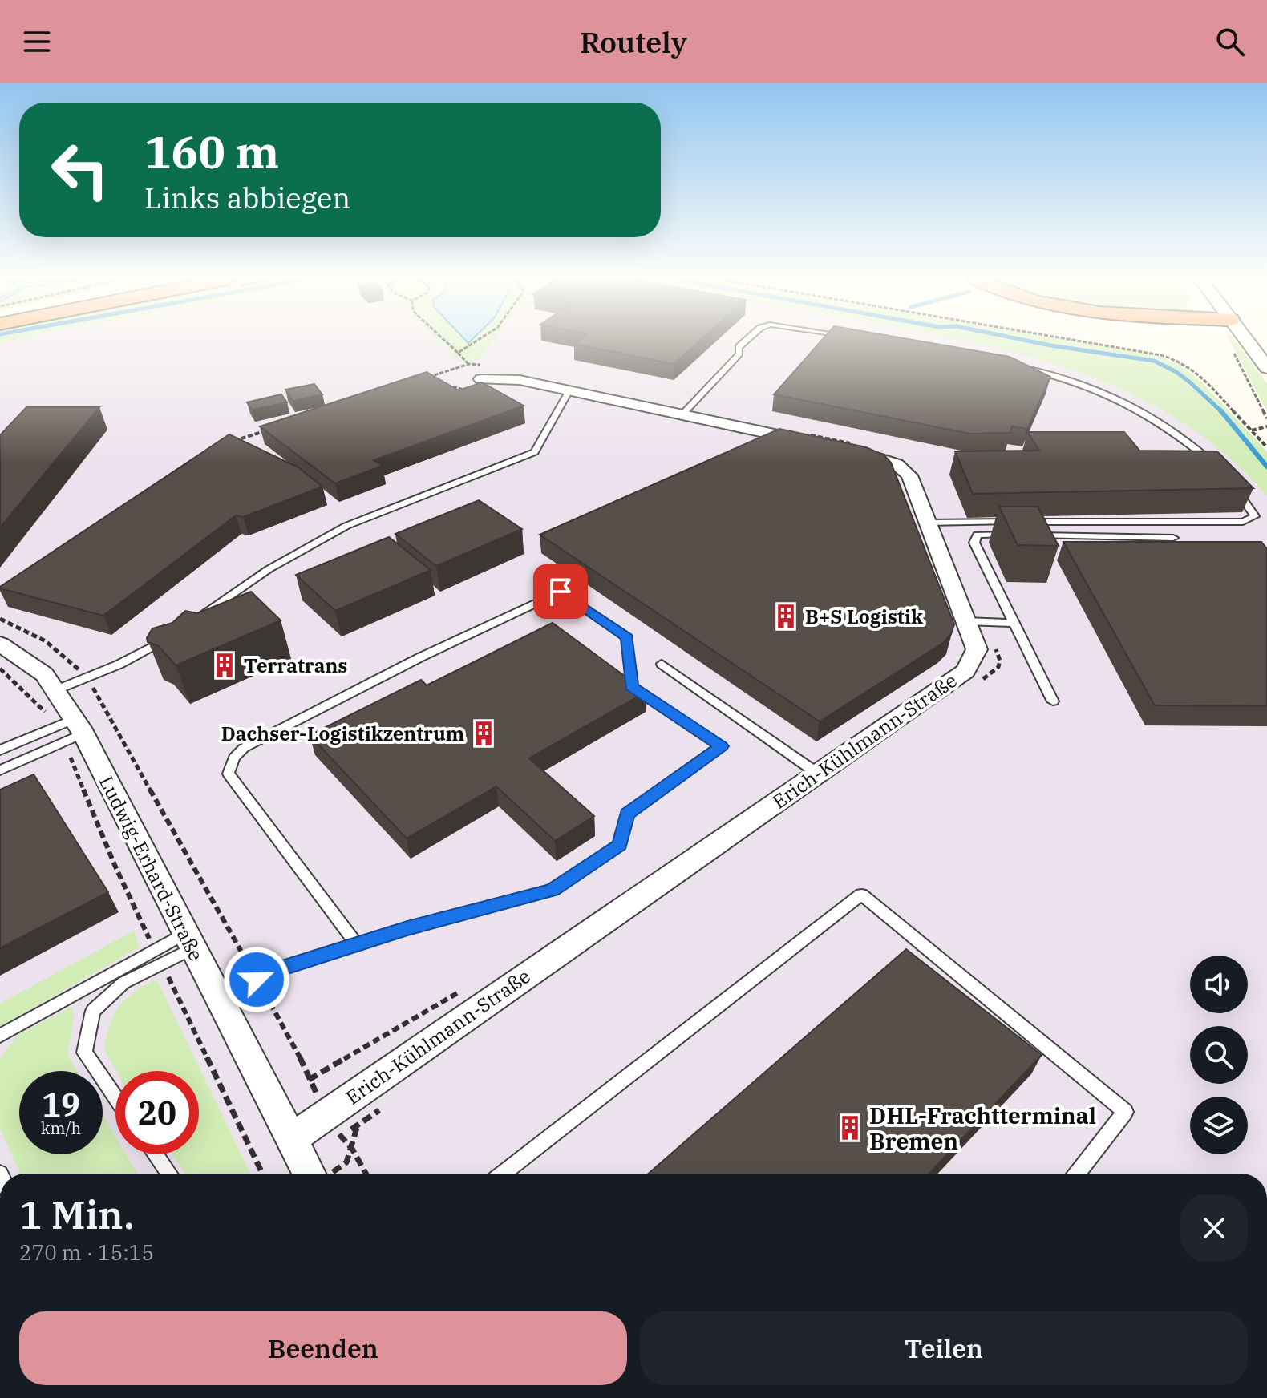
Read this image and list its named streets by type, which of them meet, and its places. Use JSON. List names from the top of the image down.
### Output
{
  "streets": {
    "street": ["Erich-Kühlmann-Straße", "Ludwig-Erhard-Straße"]
  },
  "crossings": [
    ["Erich-Kühlmann-Straße", "Ludwig-Erhard-Straße"]
  ],
  "places": {
    "building": [
      "B+S Logistik",
      "Terratrans",
      "Dachser-Logistikzentrum",
      "DHL-Frachtterminal Bremen"
    ]
  },
  "page": {
    "header": "Routely",
    "turn": ["160 m", "Links abbiegen"],
    "speed": "19 km/h",
    "limit": "20",
    "heading": ["1 Min.", "270 m · 15:15"],
    "buttons": ["Beenden", "Teilen"]
  }
}
